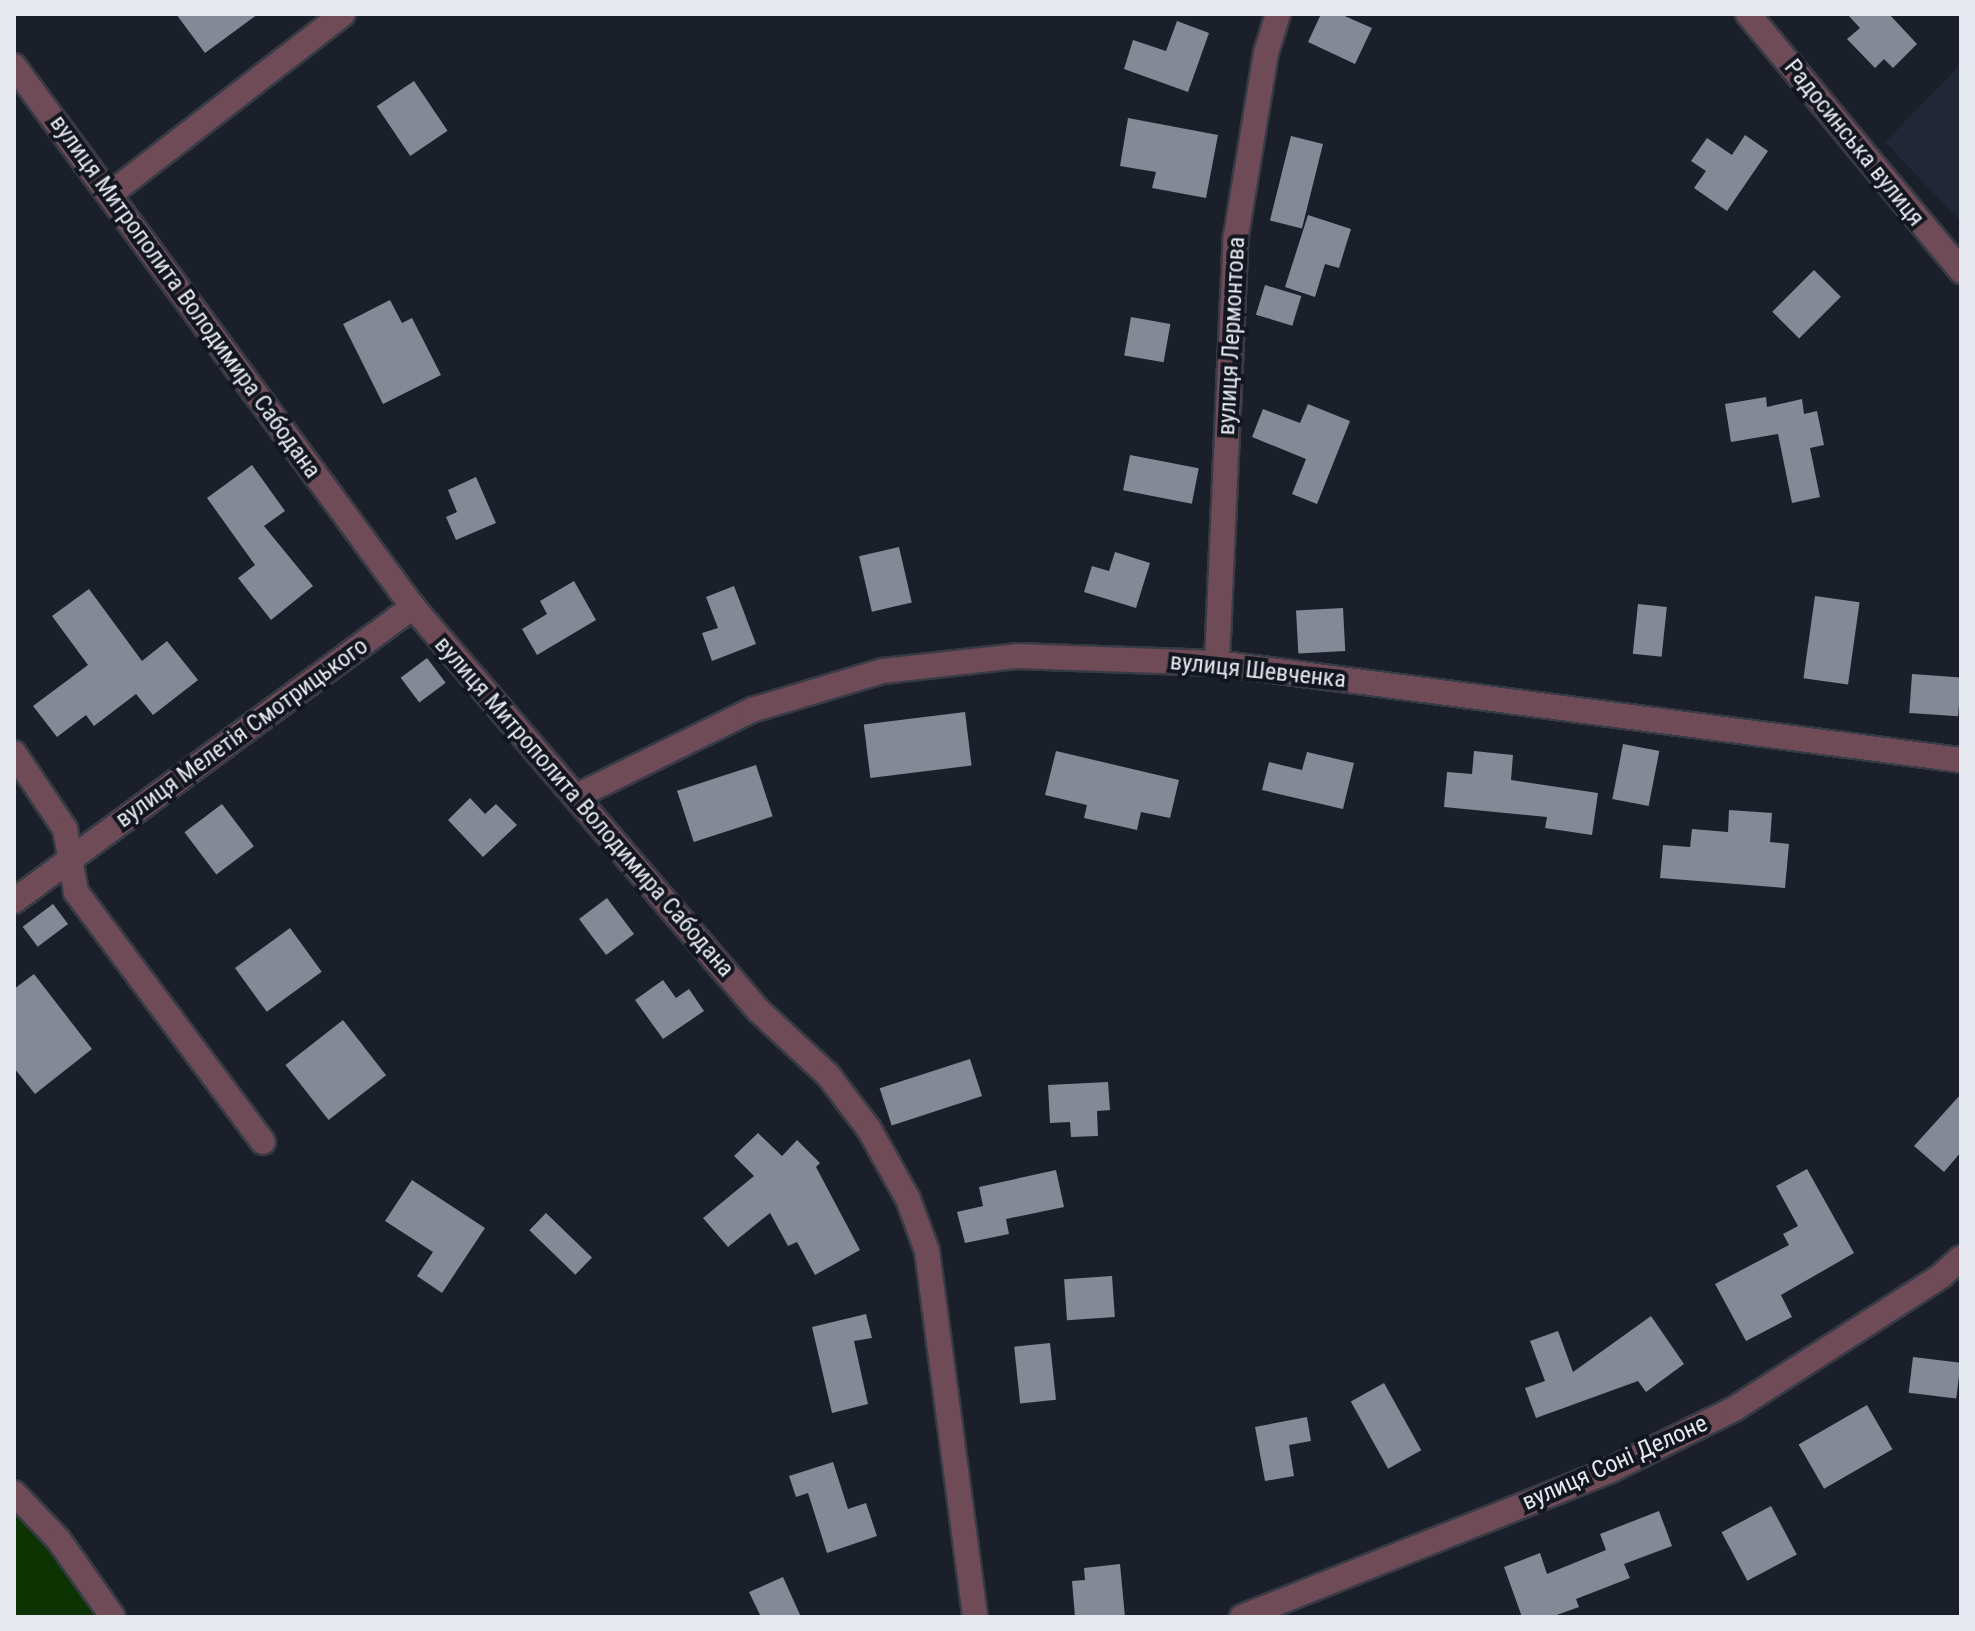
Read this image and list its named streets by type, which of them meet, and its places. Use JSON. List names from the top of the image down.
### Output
{
  "streets": {
    "street": [
      "Радосинська вулиця",
      "вулиця Митрополита Володимира Сабодана",
      "вулиця Лермонтова",
      "вулиця Шевченка",
      "вулиця Мелетія Смотрицького",
      "вулиця Соні Делоне"
    ]
  },
  "crossings": [
    ["вулиця Митрополита Володимира Сабодана", "вулиця Шевченка"],
    ["вулиця Митрополита Володимира Сабодана", "вулиця Мелетія Смотрицького"],
    ["вулиця Лермонтова", "вулиця Шевченка"]
  ]
}
